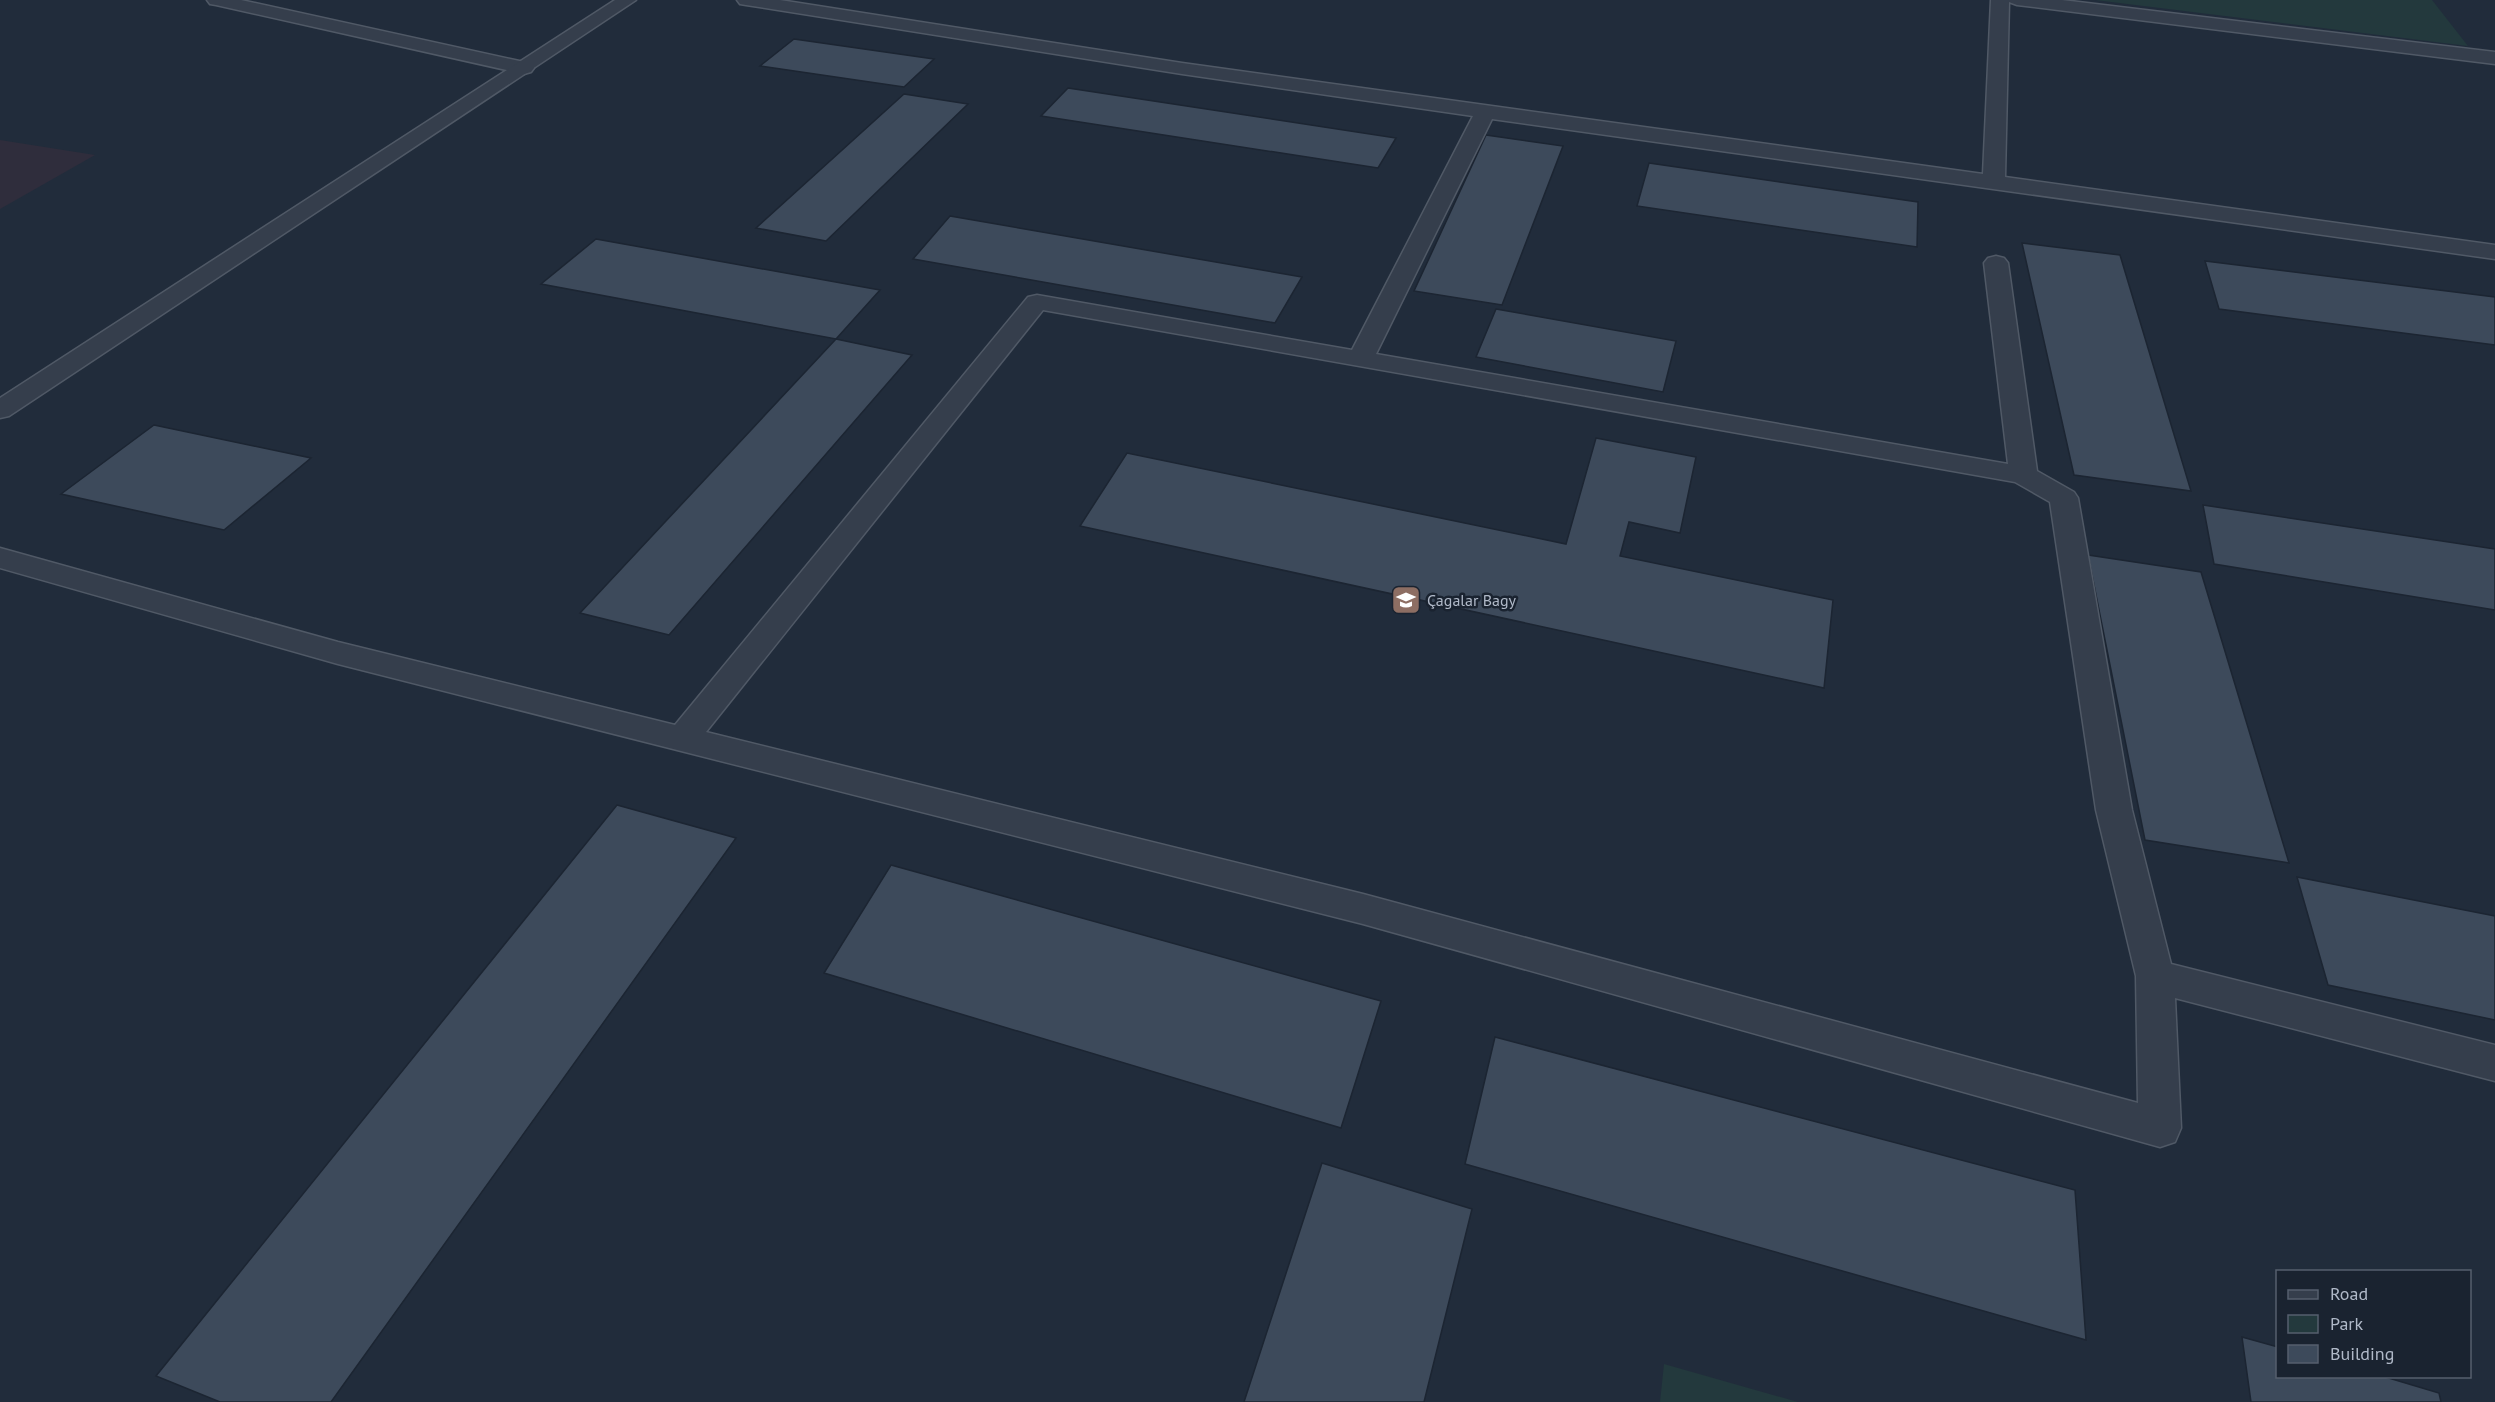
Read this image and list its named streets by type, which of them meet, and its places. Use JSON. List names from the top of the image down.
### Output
{
  "places": {
    "school or university": ["Çagalar Bagy"]
  },
  "legend": ["Road", "Park", "Building"]
}
